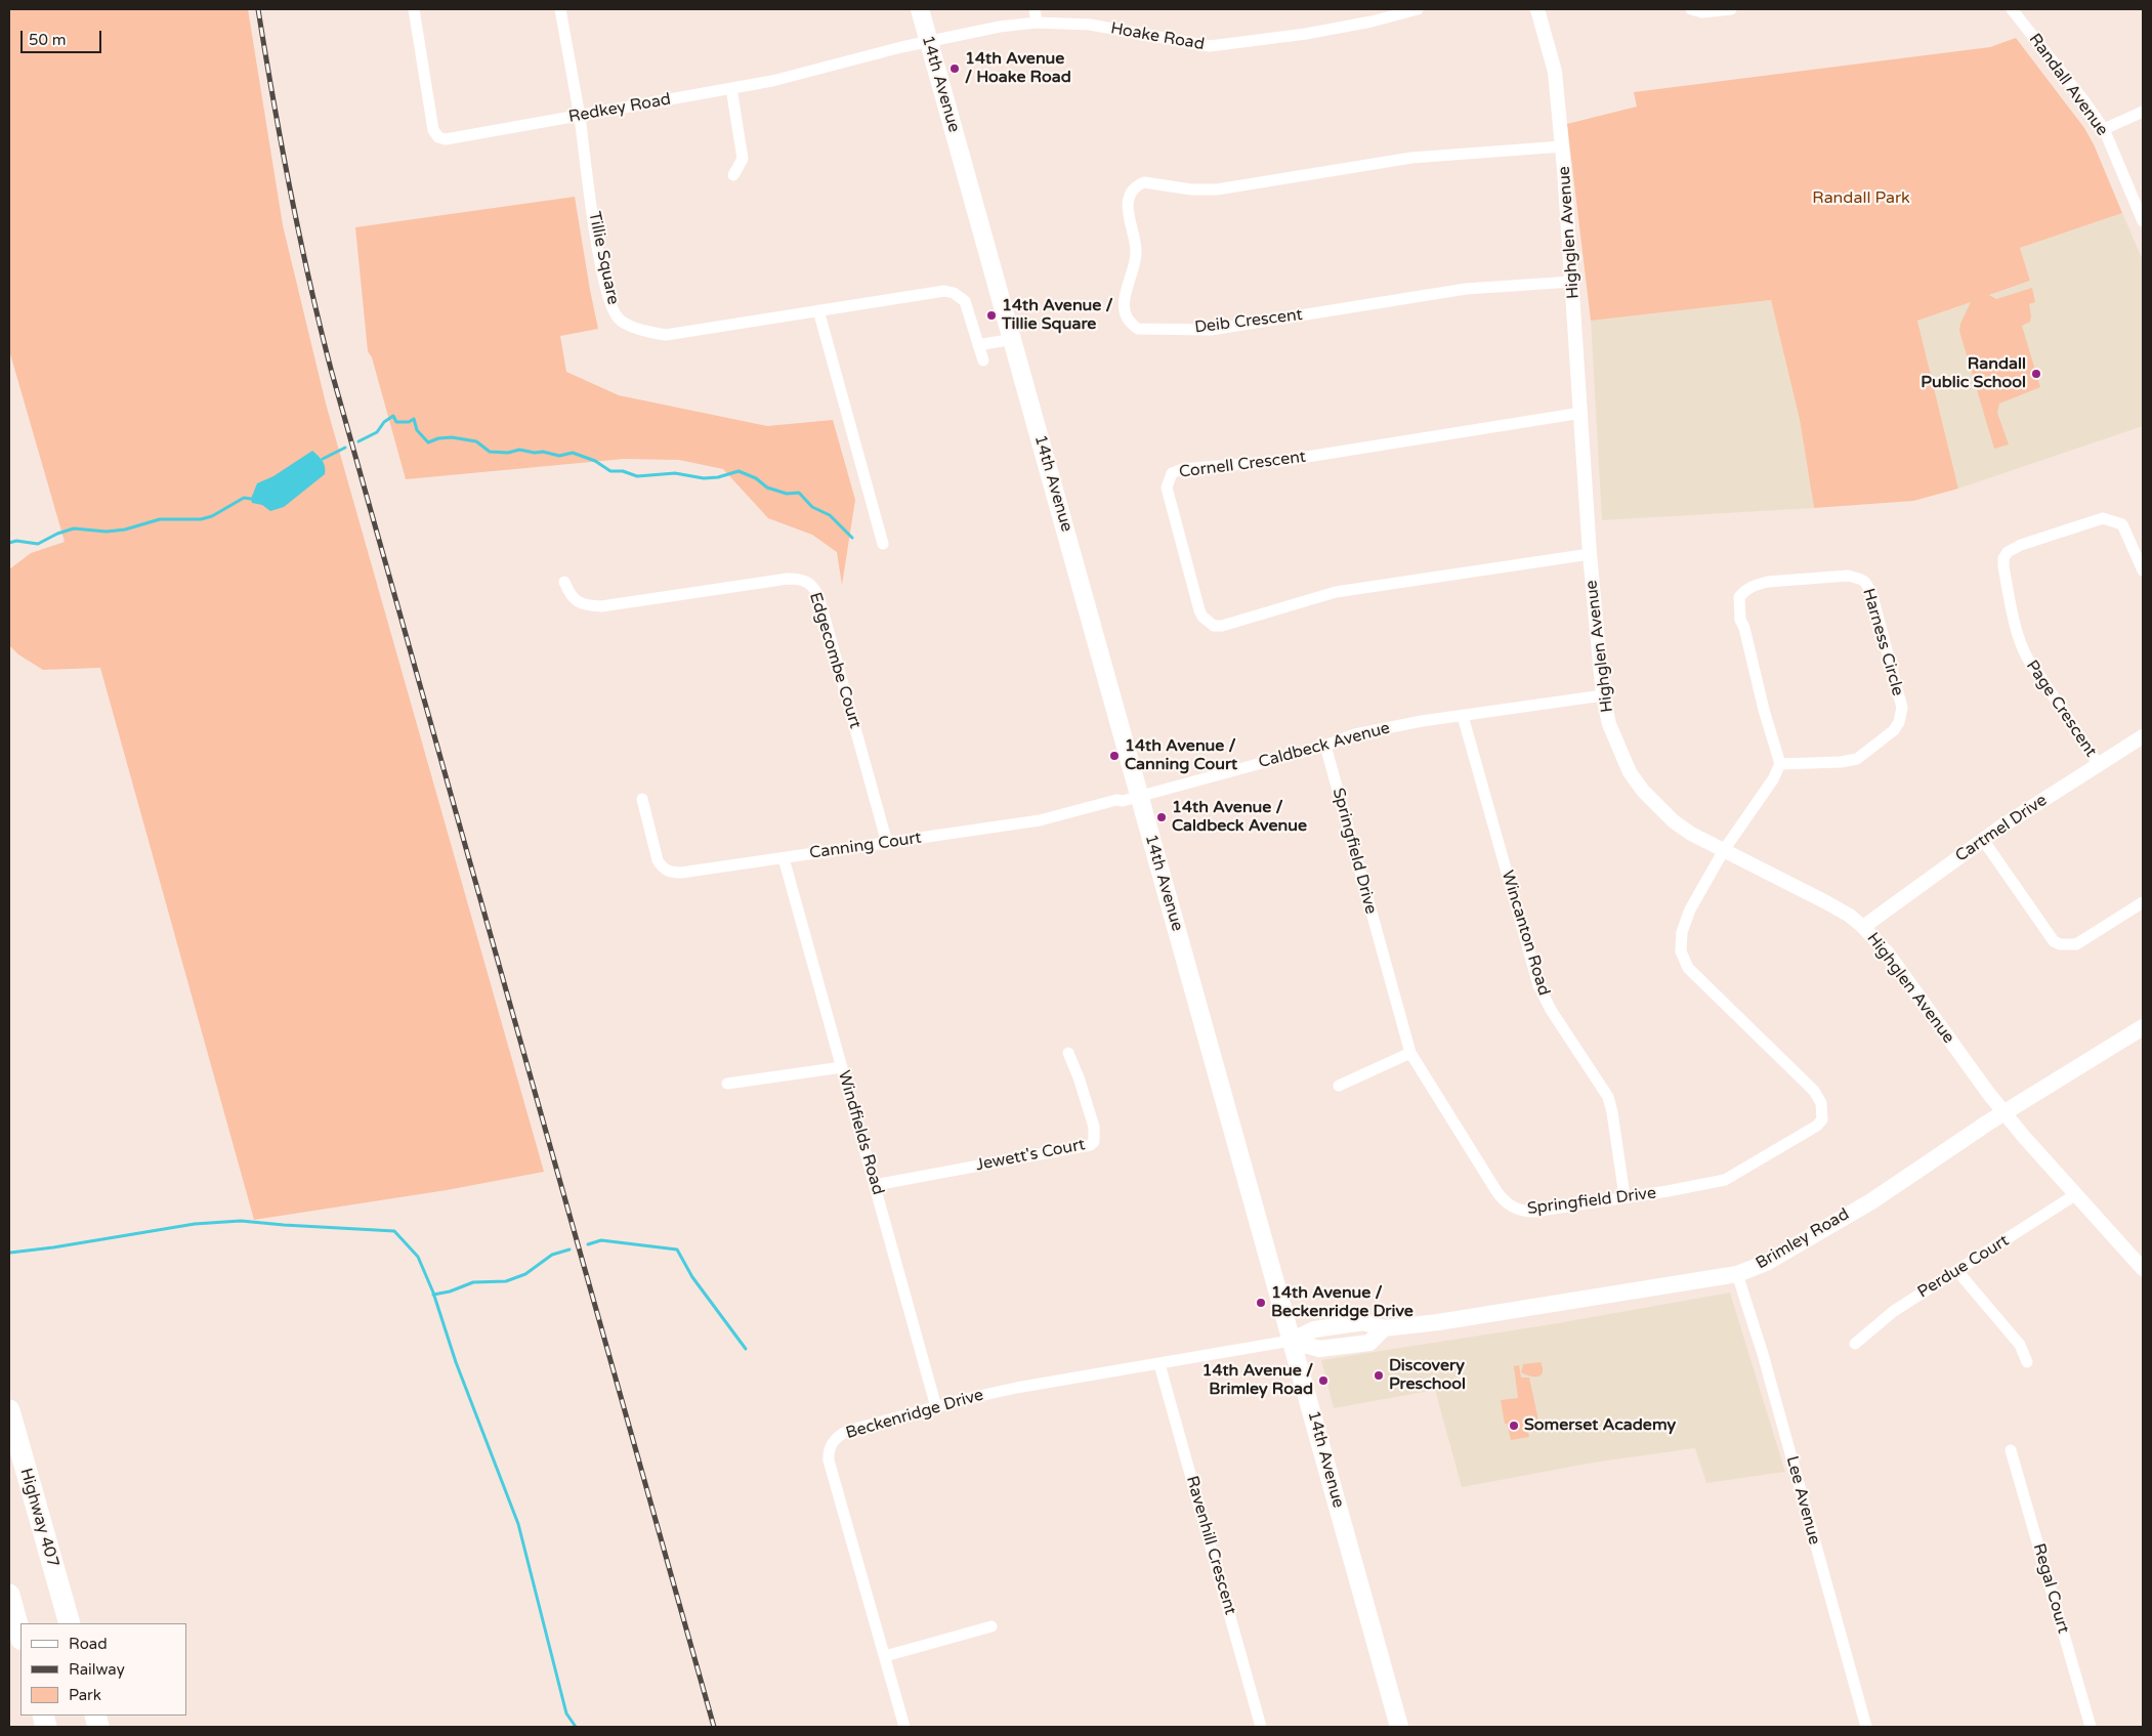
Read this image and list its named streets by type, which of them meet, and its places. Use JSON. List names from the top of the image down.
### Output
{
  "streets": {
    "highway": ["Highway 407"],
    "main road": ["14th Avenue", "Brimley Road"],
    "street": [
      "Hoake Road",
      "Randall Avenue",
      "Redkey Road",
      "Highglen Avenue",
      "Tillie Square",
      "Deib Crescent",
      "Cornell Crescent",
      "Harness Circle",
      "Edgecombe Court",
      "Page Crescent",
      "Caldbeck Avenue",
      "Cartmel Drive",
      "Canning Court",
      "Springfield Drive",
      "Wincanton Road",
      "Windfields Road",
      "Jewett's Court",
      "Perdue Court",
      "Beckenridge Drive",
      "Lee Avenue",
      "Ravenhill Crescent",
      "Regal Court"
    ]
  },
  "crossings": [
    ["Hoake Road", "14th Avenue"],
    ["Hoake Road", "Redkey Road"],
    ["14th Avenue", "Redkey Road"],
    ["14th Avenue", "Caldbeck Avenue"],
    ["14th Avenue", "Canning Court"],
    ["14th Avenue", "Brimley Road"],
    ["14th Avenue", "Beckenridge Drive"],
    ["Redkey Road", "Tillie Square"],
    ["Highglen Avenue", "Deib Crescent"],
    ["Highglen Avenue", "Cornell Crescent"],
    ["Highglen Avenue", "Caldbeck Avenue"],
    ["Highglen Avenue", "Cartmel Drive"],
    ["Highglen Avenue", "Springfield Drive"],
    ["Highglen Avenue", "Brimley Road"],
    ["Highglen Avenue", "Perdue Court"],
    ["Edgecombe Court", "Canning Court"],
    ["Page Crescent", "Cartmel Drive"],
    ["Caldbeck Avenue", "Canning Court"],
    ["Caldbeck Avenue", "Springfield Drive"],
    ["Caldbeck Avenue", "Wincanton Road"],
    ["Canning Court", "Windfields Road"],
    ["Springfield Drive", "Wincanton Road"],
    ["Windfields Road", "Jewett's Court"],
    ["Windfields Road", "Beckenridge Drive"],
    ["Brimley Road", "Beckenridge Drive"],
    ["Brimley Road", "Lee Avenue"],
    ["Beckenridge Drive", "Ravenhill Crescent"]
  ],
  "parks": ["Randall Park"],
  "places": [
    "14th Avenue / Hoake Road",
    "14th Avenue / Tillie Square",
    "Randall Public School",
    "14th Avenue / Canning Court",
    "14th Avenue / Caldbeck Avenue",
    "14th Avenue / Beckenridge Drive",
    "Discovery Preschool",
    "14th Avenue / Brimley Road",
    "Somerset Academy"
  ],
  "legend": ["Road", "Railway", "Park"],
  "scale_bar": "50 m"
}
